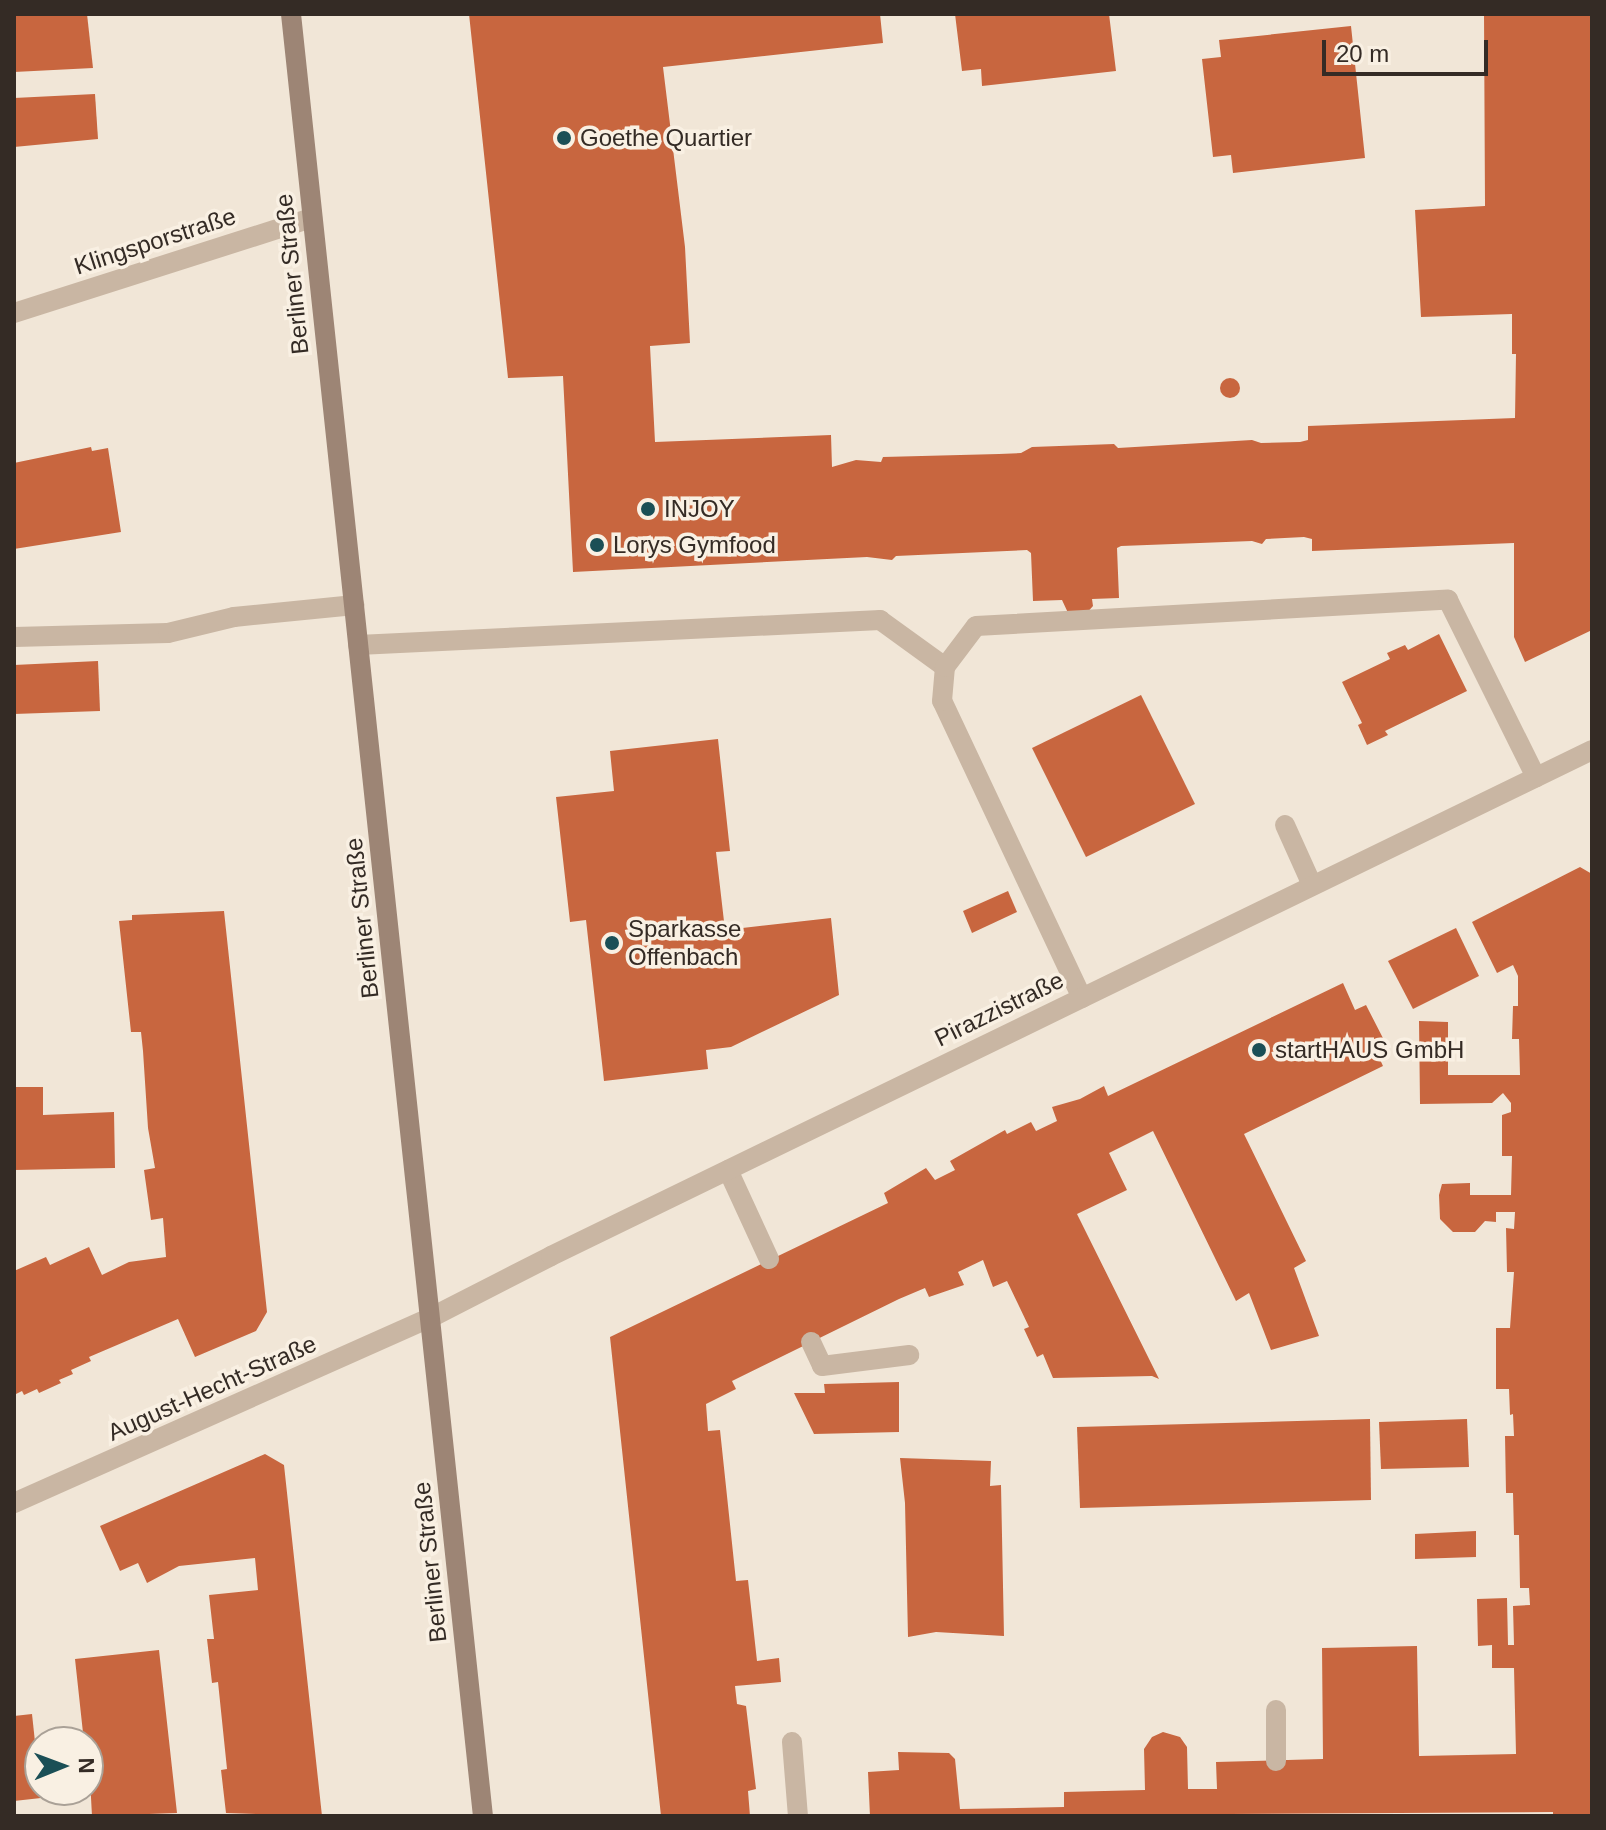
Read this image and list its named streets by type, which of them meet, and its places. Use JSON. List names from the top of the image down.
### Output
{
  "streets": {
    "main road": ["Berliner Straße"],
    "street": ["Klingsporstraße", "Pirazzistraße", "August-Hecht-Straße"]
  },
  "crossings": [
    ["Klingsporstraße", "Berliner Straße"],
    ["Berliner Straße", "Pirazzistraße"],
    ["Berliner Straße", "August-Hecht-Straße"],
    ["Pirazzistraße", "August-Hecht-Straße"]
  ],
  "places": [
    "Goethe Quartier",
    "INJOY",
    "Lorys Gymfood",
    "Sparkasse Offenbach",
    "startHAUS GmbH"
  ],
  "scale_bar": "20 m",
  "north": "right"
}
